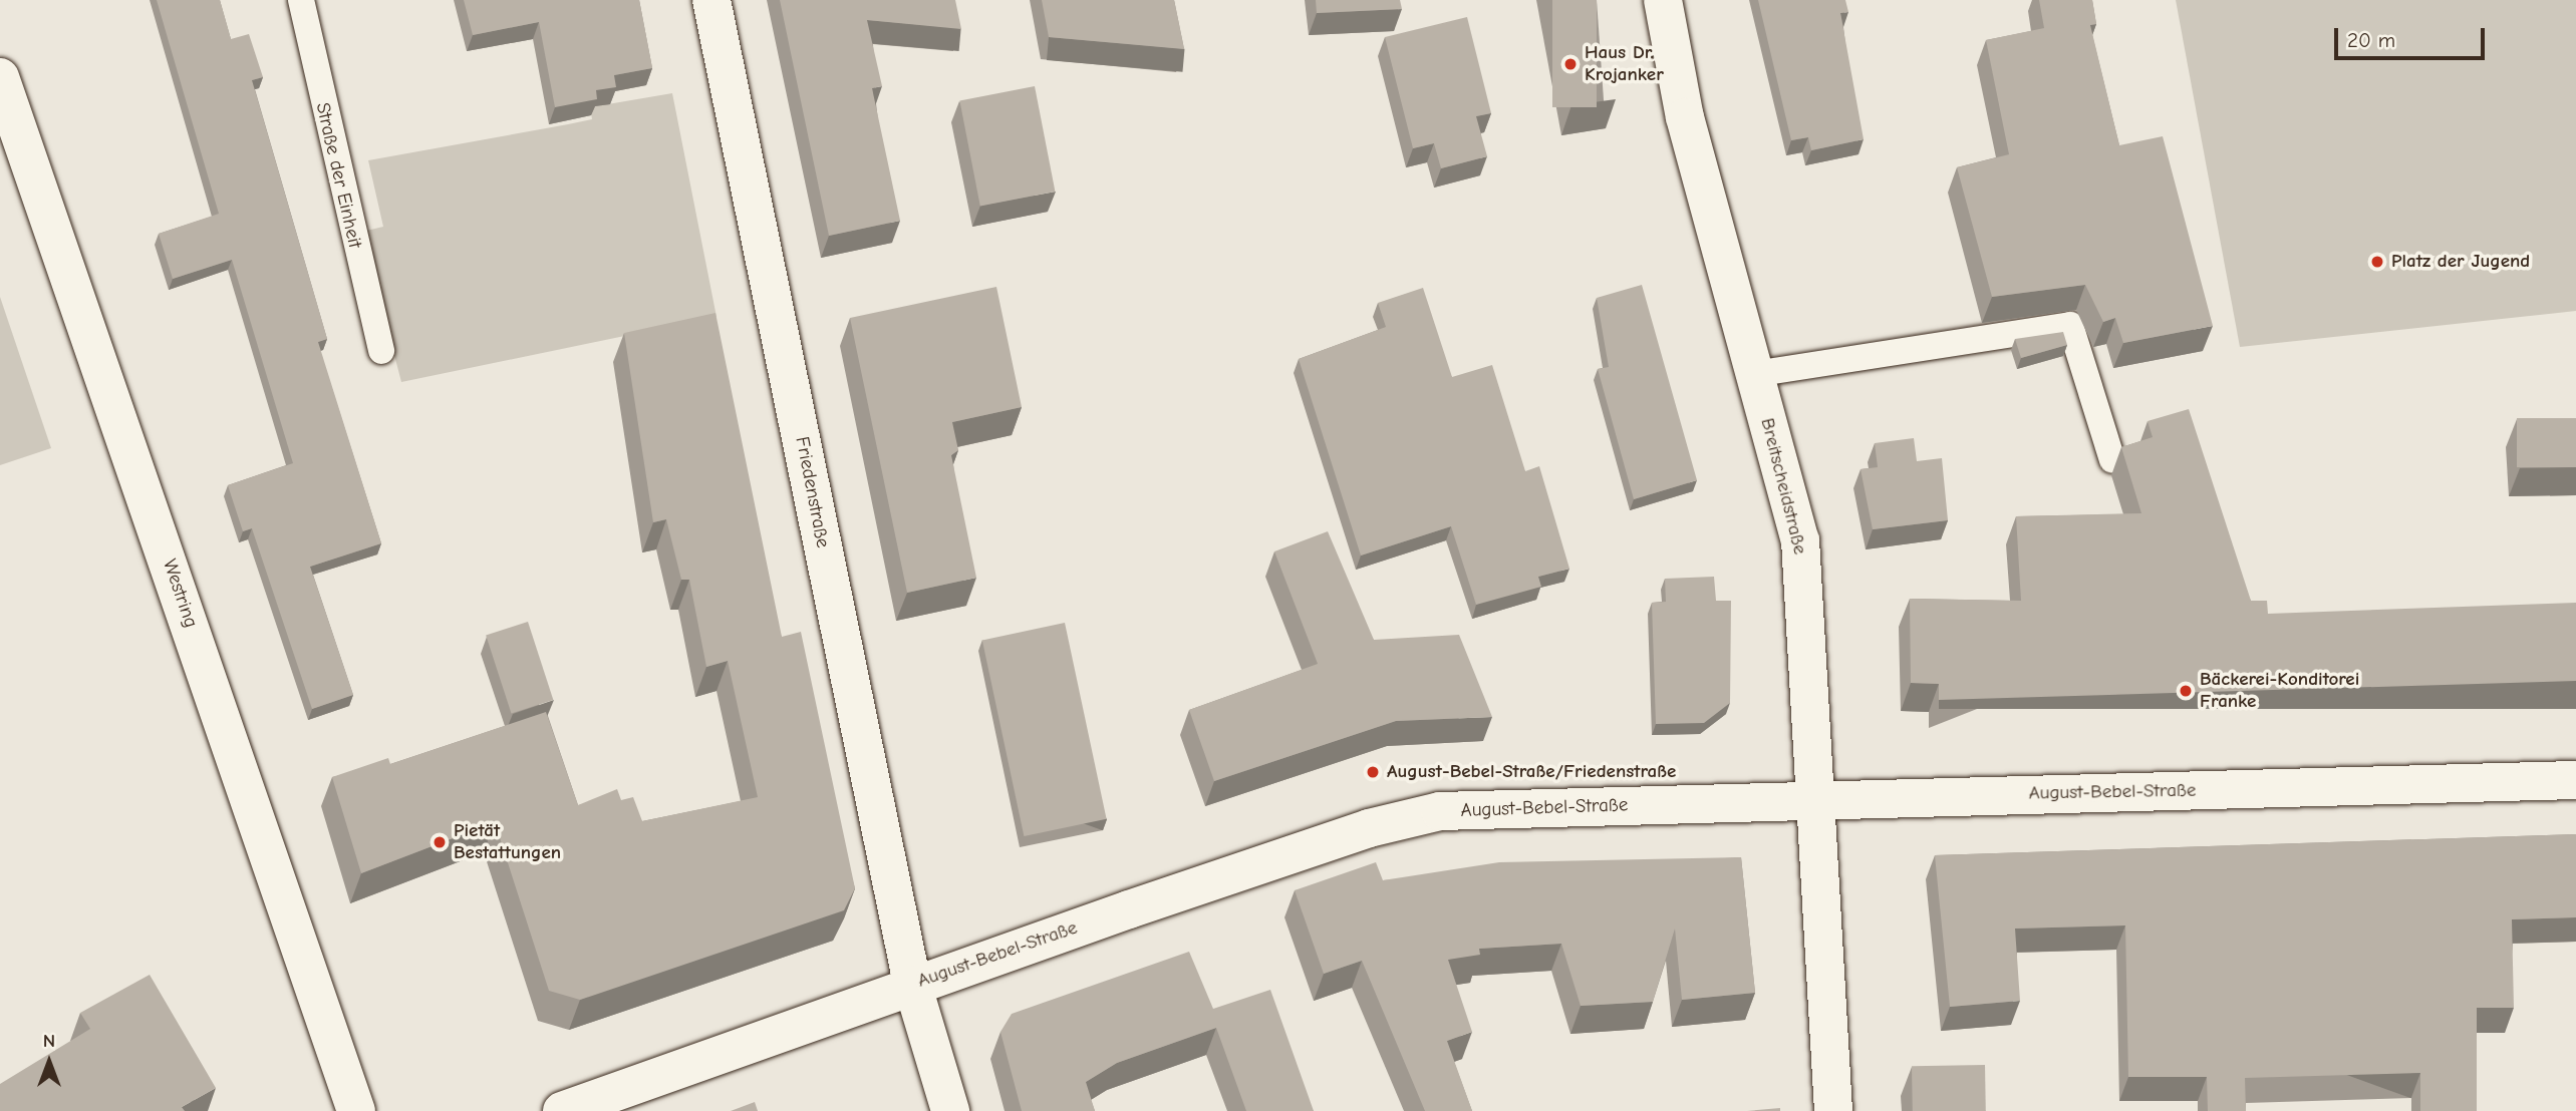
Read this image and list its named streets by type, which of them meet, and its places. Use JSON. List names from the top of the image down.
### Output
{
  "streets": {
    "street": [
      "Breitscheidstraße",
      "Friedenstraße",
      "Westring",
      "August-Bebel-Straße"
    ],
    "lane": ["Straße der Einheit"]
  },
  "crossings": [
    ["Breitscheidstraße", "August-Bebel-Straße"],
    ["Friedenstraße", "August-Bebel-Straße"]
  ],
  "places": [
    "Haus Dr. Krojanker",
    "Platz der Jugend",
    "Bäckerei-Konditorei Franke",
    "August-Bebel-Straße/Friedenstraße",
    "Pietät Bestattungen"
  ],
  "scale_bar": "20 m",
  "north": "top"
}
